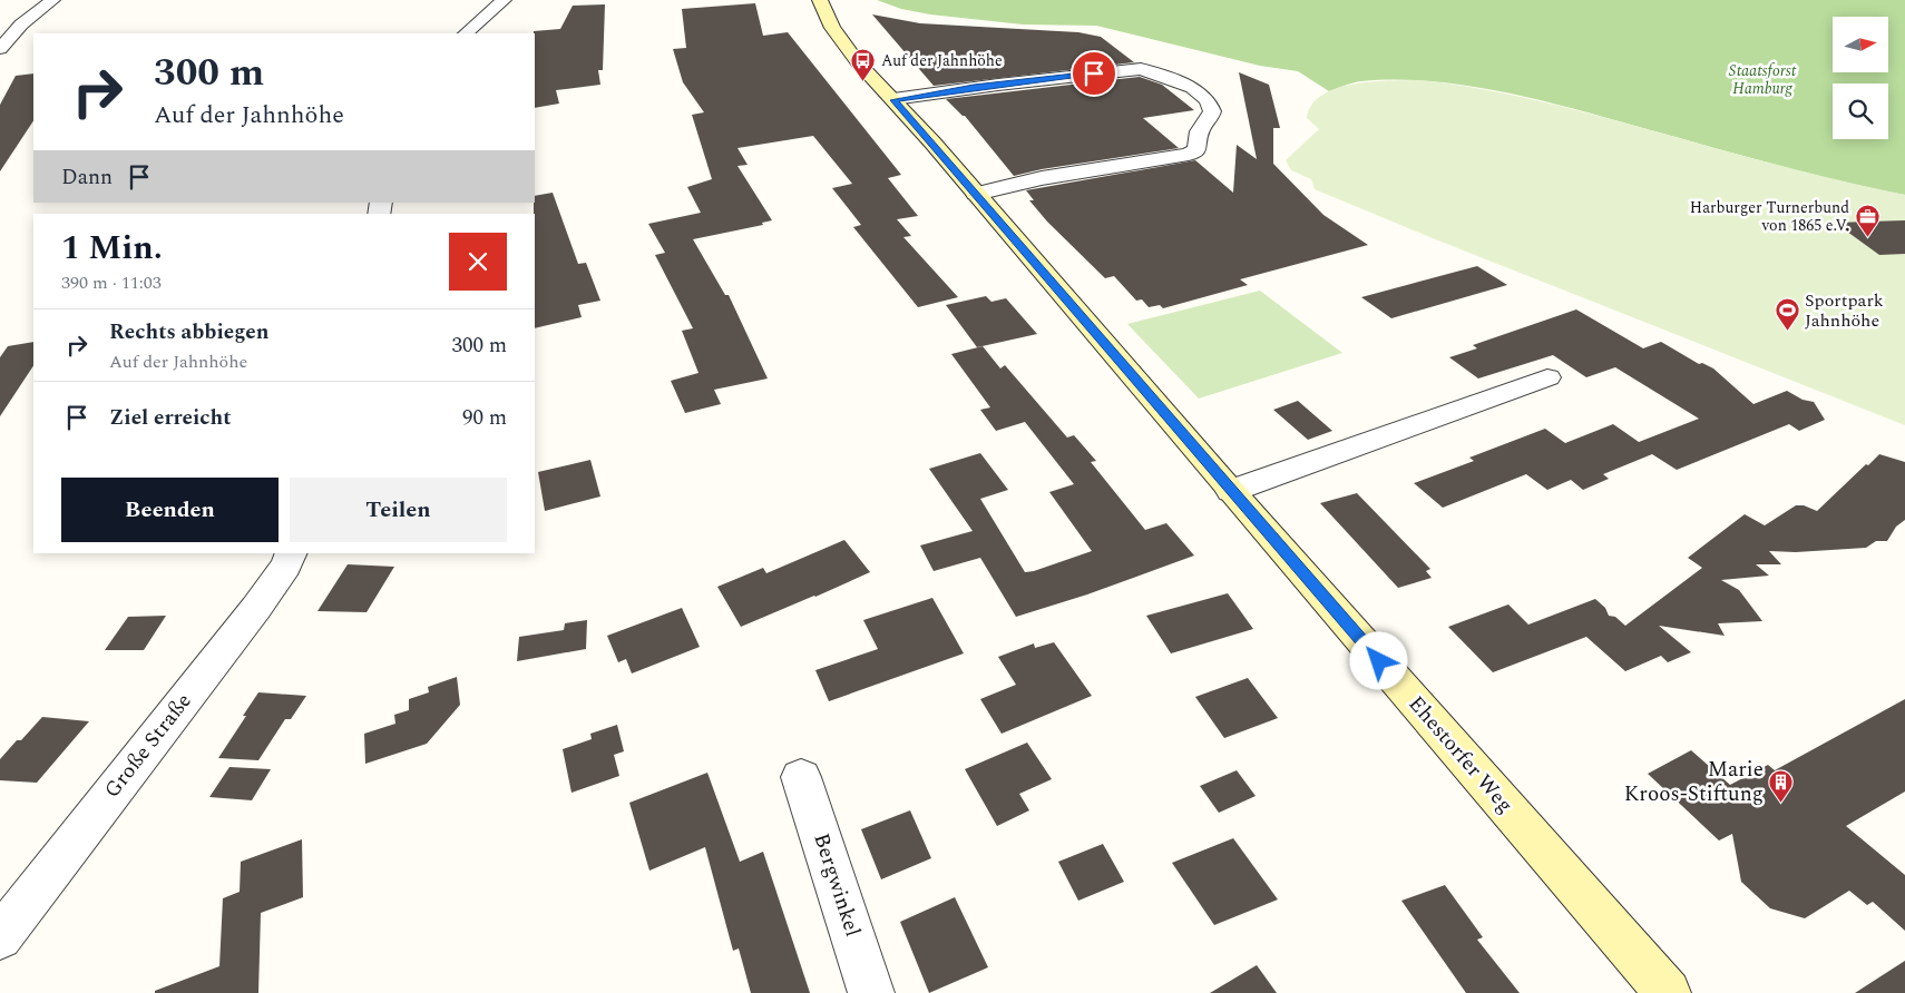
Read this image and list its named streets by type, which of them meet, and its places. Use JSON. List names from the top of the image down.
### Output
{
  "streets": {
    "main road": ["Ehestorfer Weg"],
    "street": ["Große Straße", "Bergwinkel"]
  },
  "parks": ["Staatsforst Hamburg"],
  "places": {
    "bus stop": ["Auf der Jahnhöhe"],
    "office": ["Harburger Turnerbund von 1865 e.V."],
    "sports": ["Sportpark Jahnhöhe"],
    "building": ["Marie Kroos-Stiftung"]
  },
  "north": "right",
  "page": {
    "turn": ["300 m", "Auf der Jahnhöhe"],
    "then": "Dann",
    "heading": ["1 Min.", "390 m · 11:03"],
    "list": [
      {
        "name": "Rechts abbiegen",
        "note": "Auf der Jahnhöhe",
        "value": "300 m"
      },
      {
        "name": "Ziel erreicht",
        "value": "90 m"
      }
    ],
    "buttons": ["Beenden", "Teilen"]
  }
}
